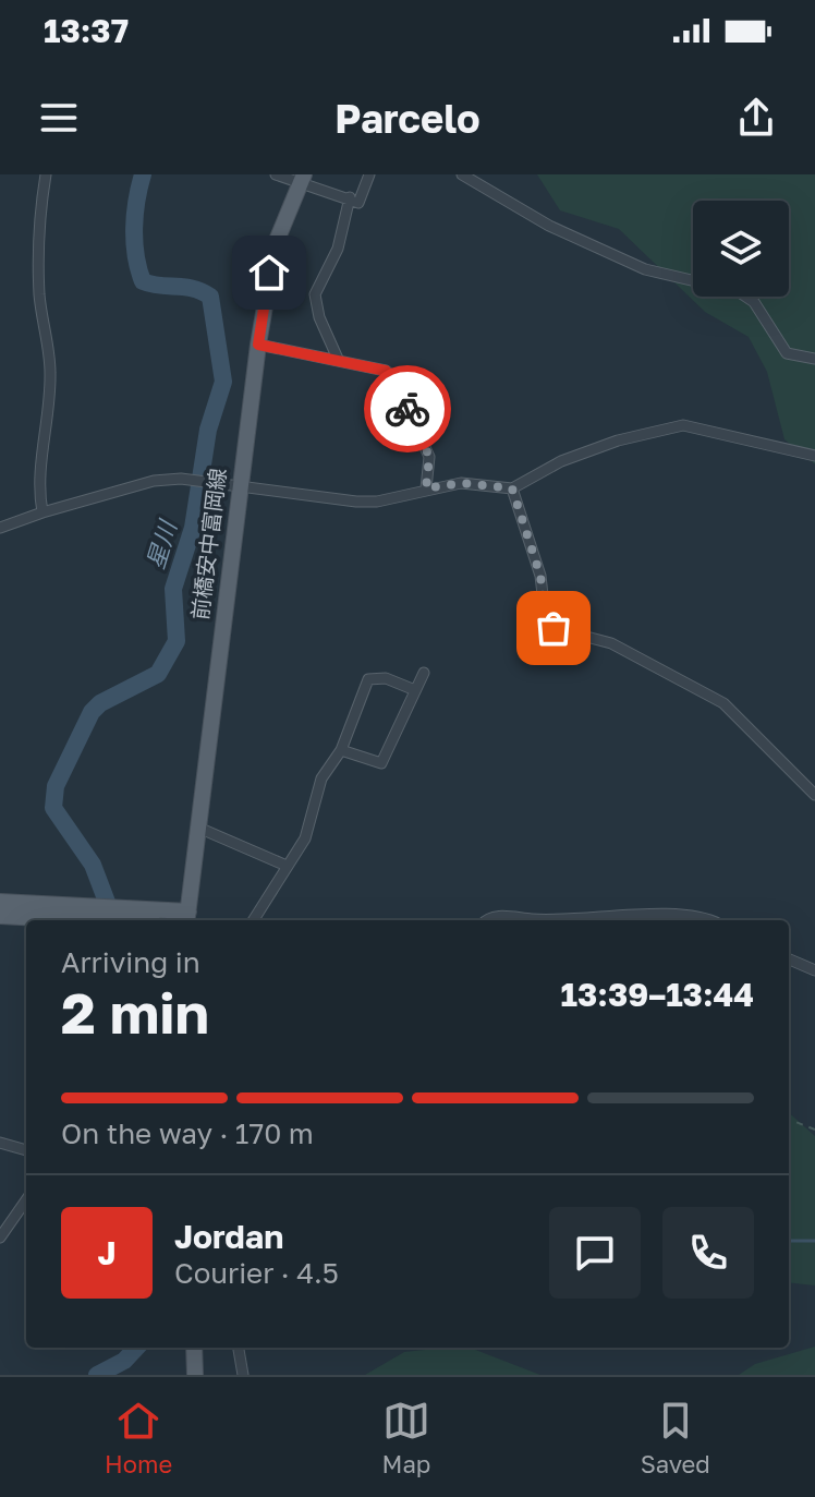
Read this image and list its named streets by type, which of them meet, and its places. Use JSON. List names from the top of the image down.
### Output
{
  "streets": {
    "main road": ["前橋安中富岡線"]
  },
  "water": ["星川"],
  "page": {
    "status": "13:37",
    "header": "Parcelo",
    "heading": ["2 min", "Arriving in", "13:39–13:44"],
    "panel": ["Jordan", "Courier · 4.5"],
    "bar": "On the way · 170 m",
    "round": "J",
    "tabs": ["Home", "Map", "Saved"]
  }
}
